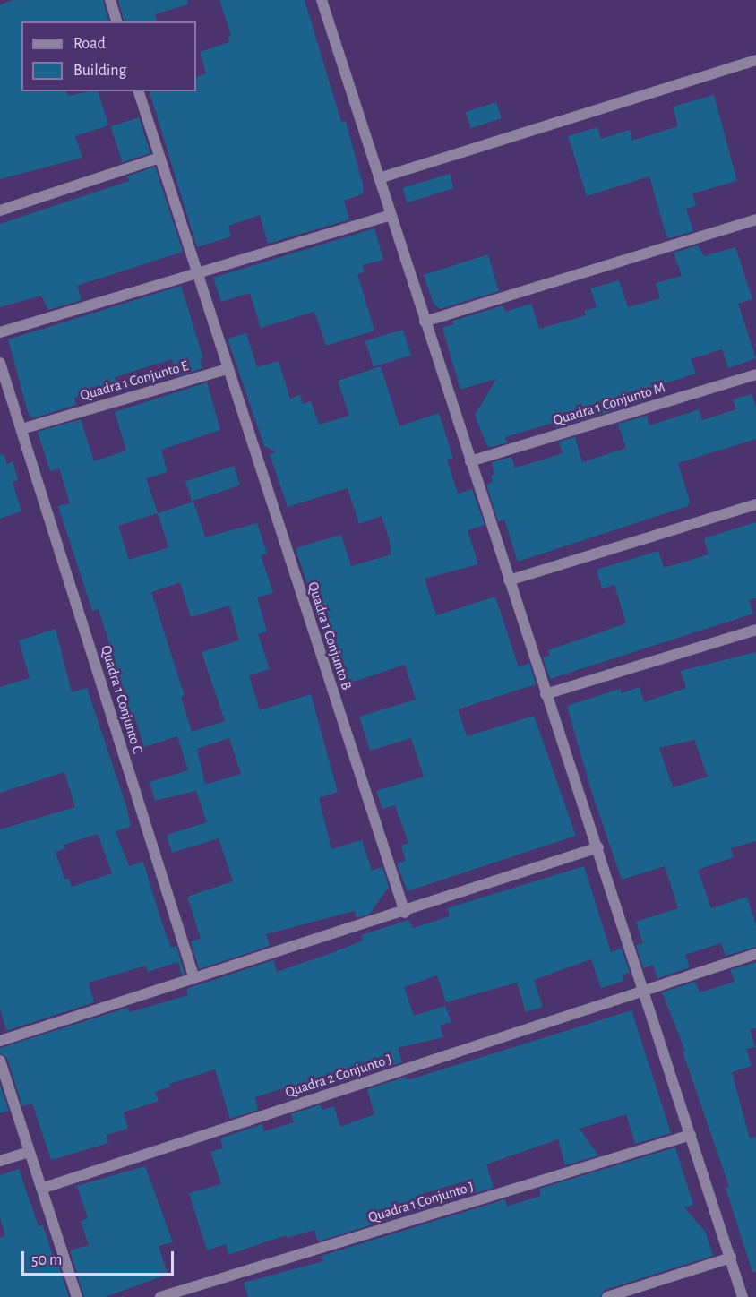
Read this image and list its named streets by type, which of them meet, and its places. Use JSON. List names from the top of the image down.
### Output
{
  "streets": {
    "street": [
      "Quadra 1 Conjunto E",
      "Quadra 1 Conjunto M",
      "Quadra 1 Conjunto B",
      "Quadra 1 Conjunto C",
      "Quadra 2 Conjunto J",
      "Quadra 1 Conjunto J"
    ]
  },
  "crossings": [
    ["Quadra 1 Conjunto E", "Quadra 1 Conjunto B"],
    ["Quadra 1 Conjunto E", "Quadra 1 Conjunto C"]
  ],
  "legend": ["Road", "Building"],
  "scale_bar": "50 m"
}
